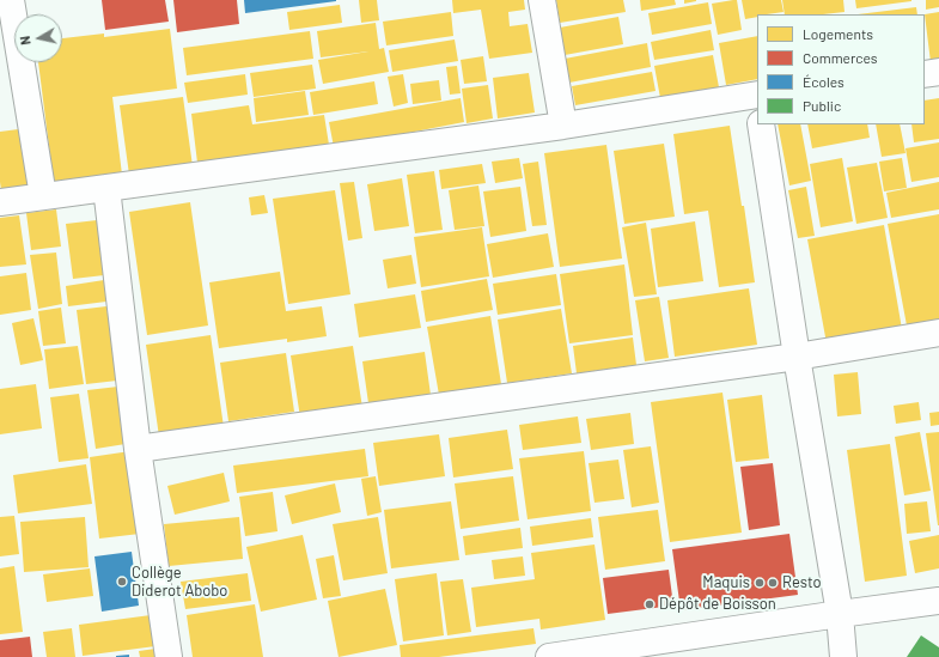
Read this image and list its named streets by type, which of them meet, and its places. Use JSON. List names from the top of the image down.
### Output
{
  "places": [
    "Collège Diderot Abobo",
    "Maquis",
    "Resto",
    "Dépôt de Boisson"
  ],
  "legend": [
    "Logements",
    "Commerces",
    "Écoles",
    "Public"
  ],
  "north": "left"
}
